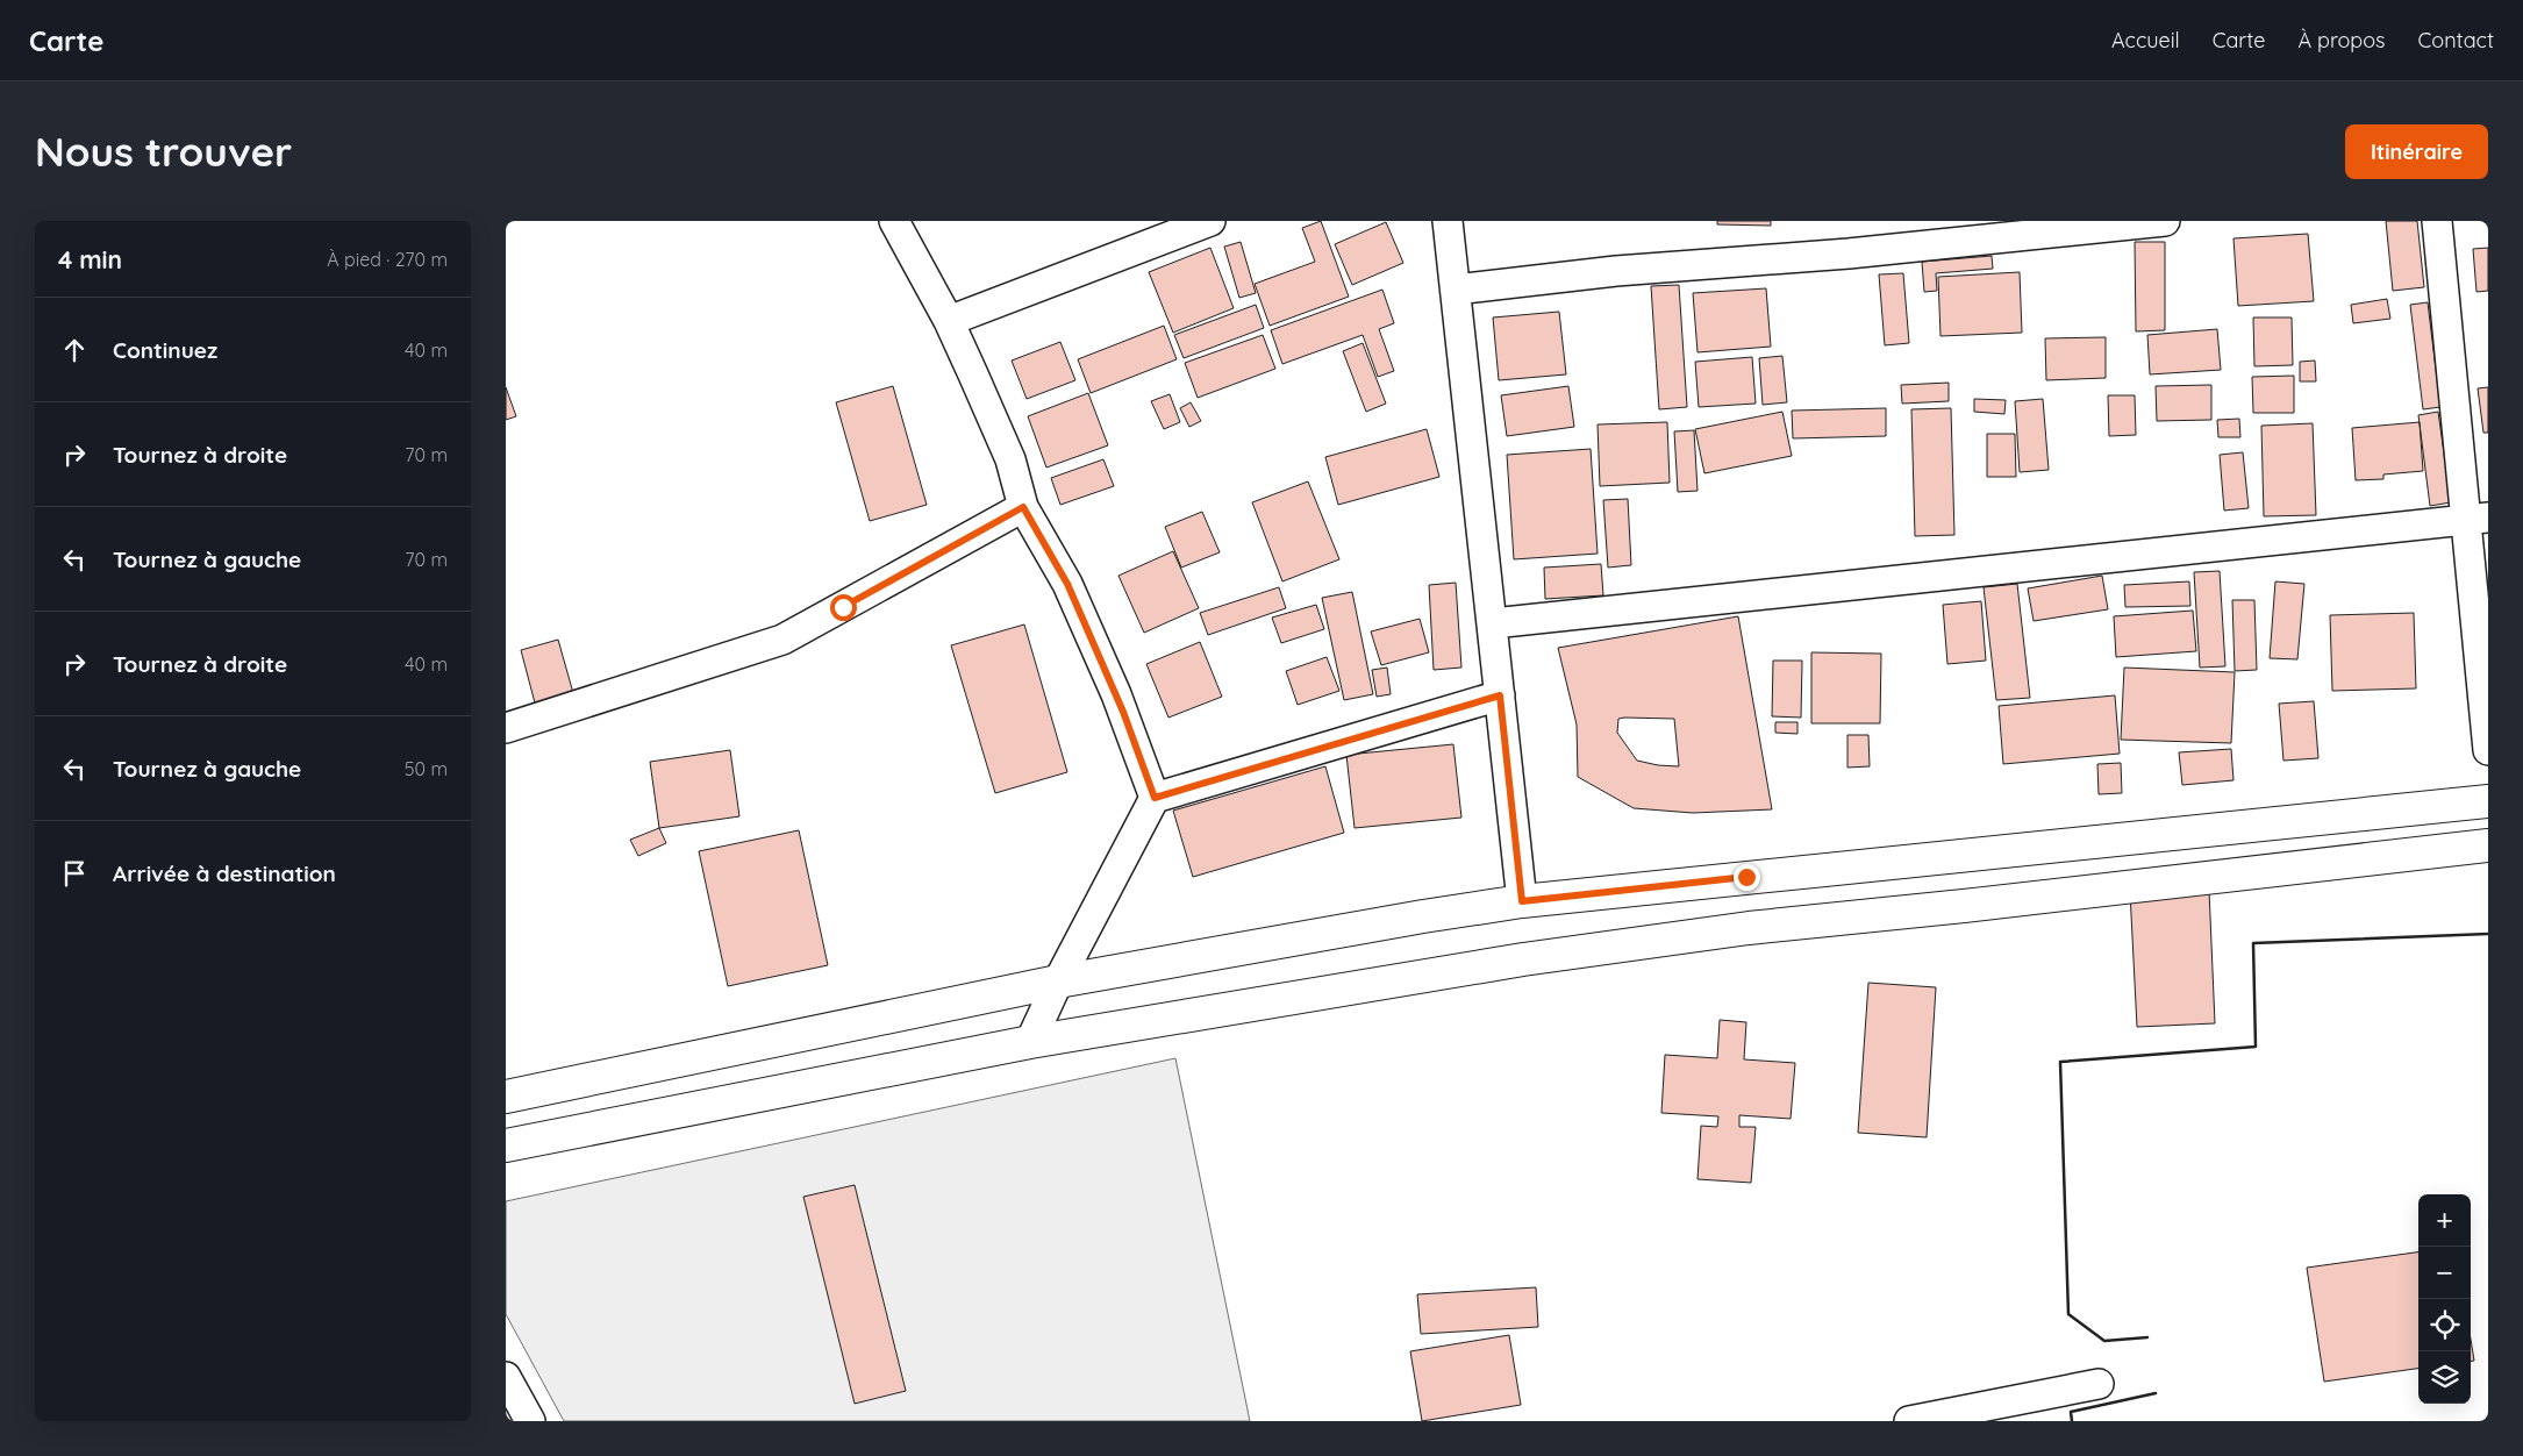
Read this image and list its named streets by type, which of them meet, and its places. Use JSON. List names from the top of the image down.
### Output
{
  "page": {
    "header": "Carte",
    "nav": [
      "Accueil",
      "Carte",
      "À propos",
      "Contact"
    ],
    "buttons": "Itinéraire",
    "title": "Nous trouver",
    "heading": ["4 min", "À pied · 270 m"],
    "list": [
      ["Continuez", "40 m"],
      ["Tournez à droite", "70 m"],
      ["Tournez à gauche", "70 m"],
      ["Tournez à droite", "40 m"],
      ["Tournez à gauche", "50 m"],
      "Arrivée à destination"
    ],
    "map_buttons": ["+", "−"]
  }
}
